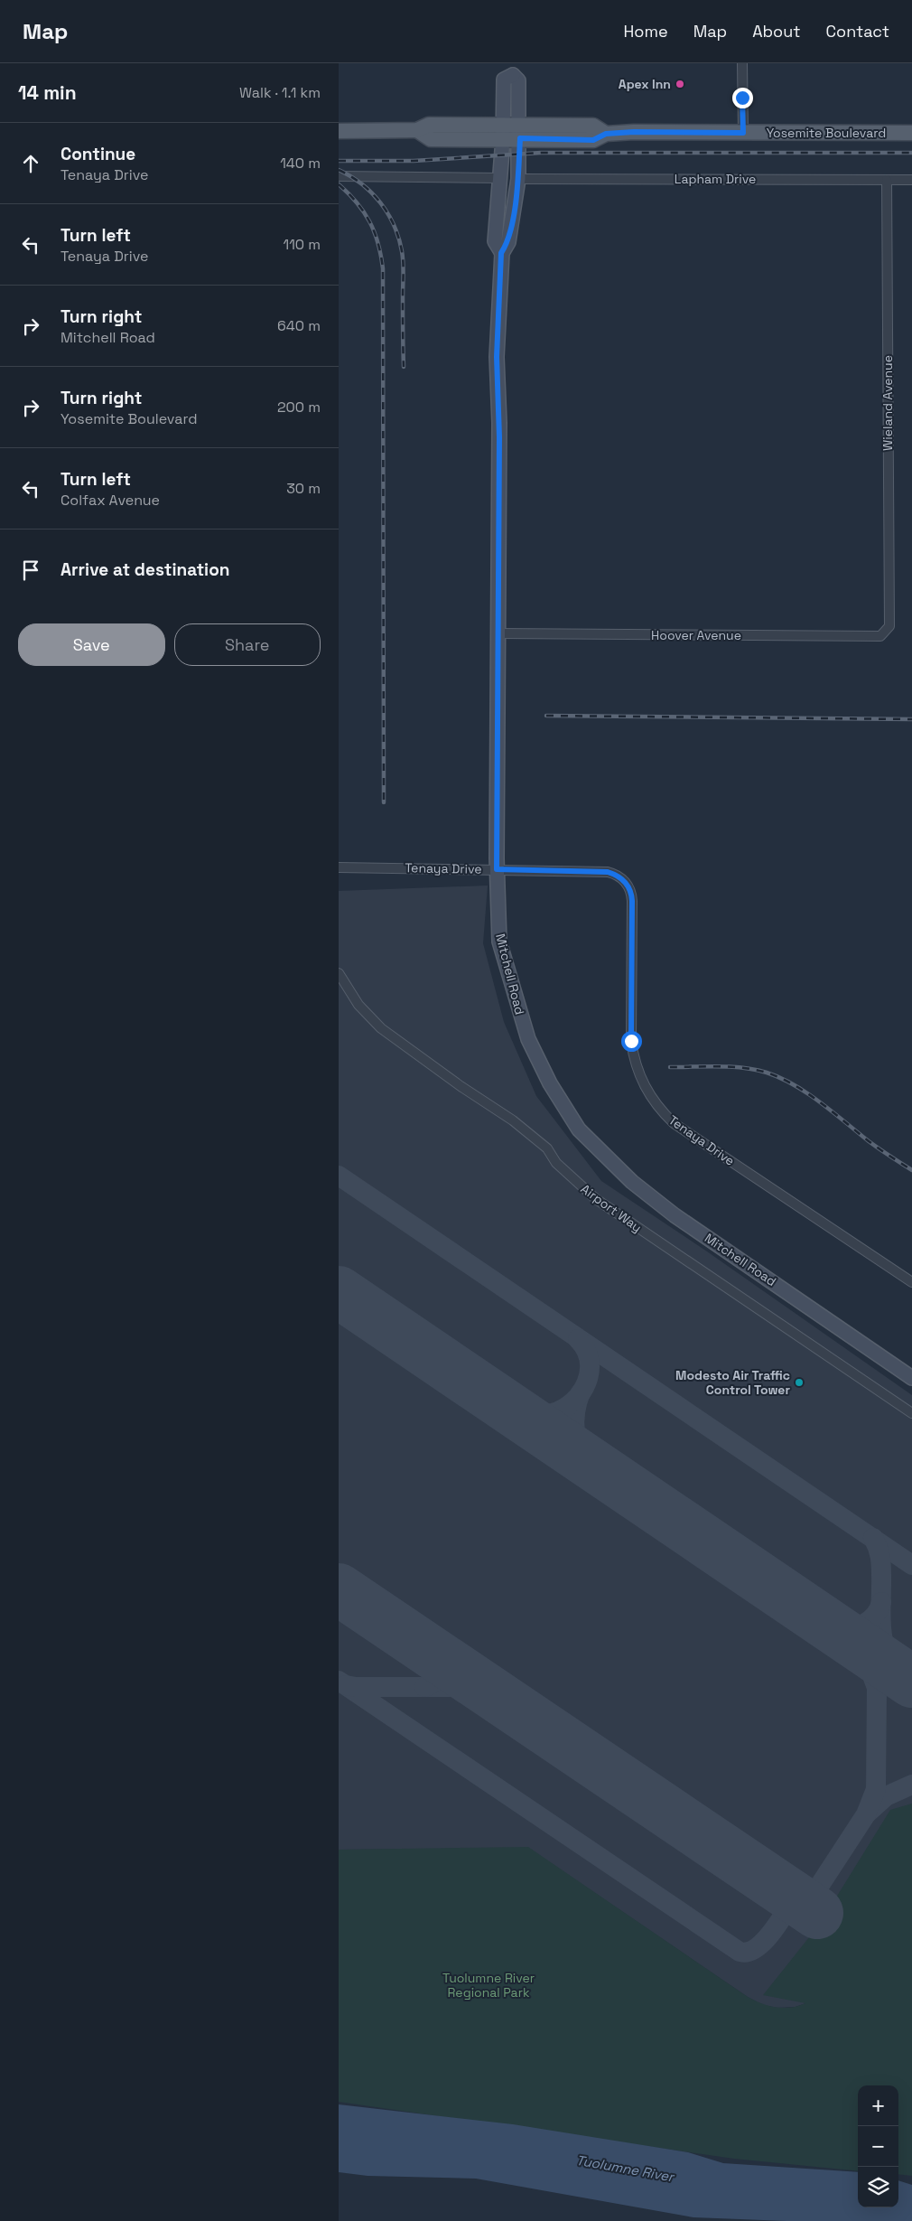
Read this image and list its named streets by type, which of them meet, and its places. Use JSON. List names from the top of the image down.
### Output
{
  "streets": {
    "main road": ["Yosemite Boulevard", "Mitchell Road"],
    "street": [
      "Lapham Drive",
      "Wieland Avenue",
      "Hoover Avenue",
      "Tenaya Drive",
      "Airport Way"
    ]
  },
  "crossings": [
    ["Yosemite Boulevard", "Mitchell Road"],
    ["Lapham Drive", "Wieland Avenue"],
    ["Lapham Drive", "Mitchell Road"],
    ["Wieland Avenue", "Hoover Avenue"],
    ["Hoover Avenue", "Mitchell Road"],
    ["Tenaya Drive", "Mitchell Road"]
  ],
  "water": ["Tuolumne River"],
  "parks": ["Tuolumne River Regional Park"],
  "places": ["Apex Inn", "Modesto Air Traffic Control Tower"],
  "page": {
    "header": "Map",
    "nav": [
      "Home",
      "Map",
      "About",
      "Contact"
    ],
    "heading": ["14 min", "Walk · 1.1 km"],
    "list": [
      ["Continue", "Tenaya Drive", "140 m"],
      ["Turn left", "Tenaya Drive", "110 m"],
      ["Turn right", "Mitchell Road", "640 m"],
      ["Turn right", "Yosemite Boulevard", "200 m"],
      ["Turn left", "Colfax Avenue", "30 m"],
      "Arrive at destination"
    ],
    "buttons": ["Save", "Share"],
    "map_buttons": ["+", "−"]
  }
}
